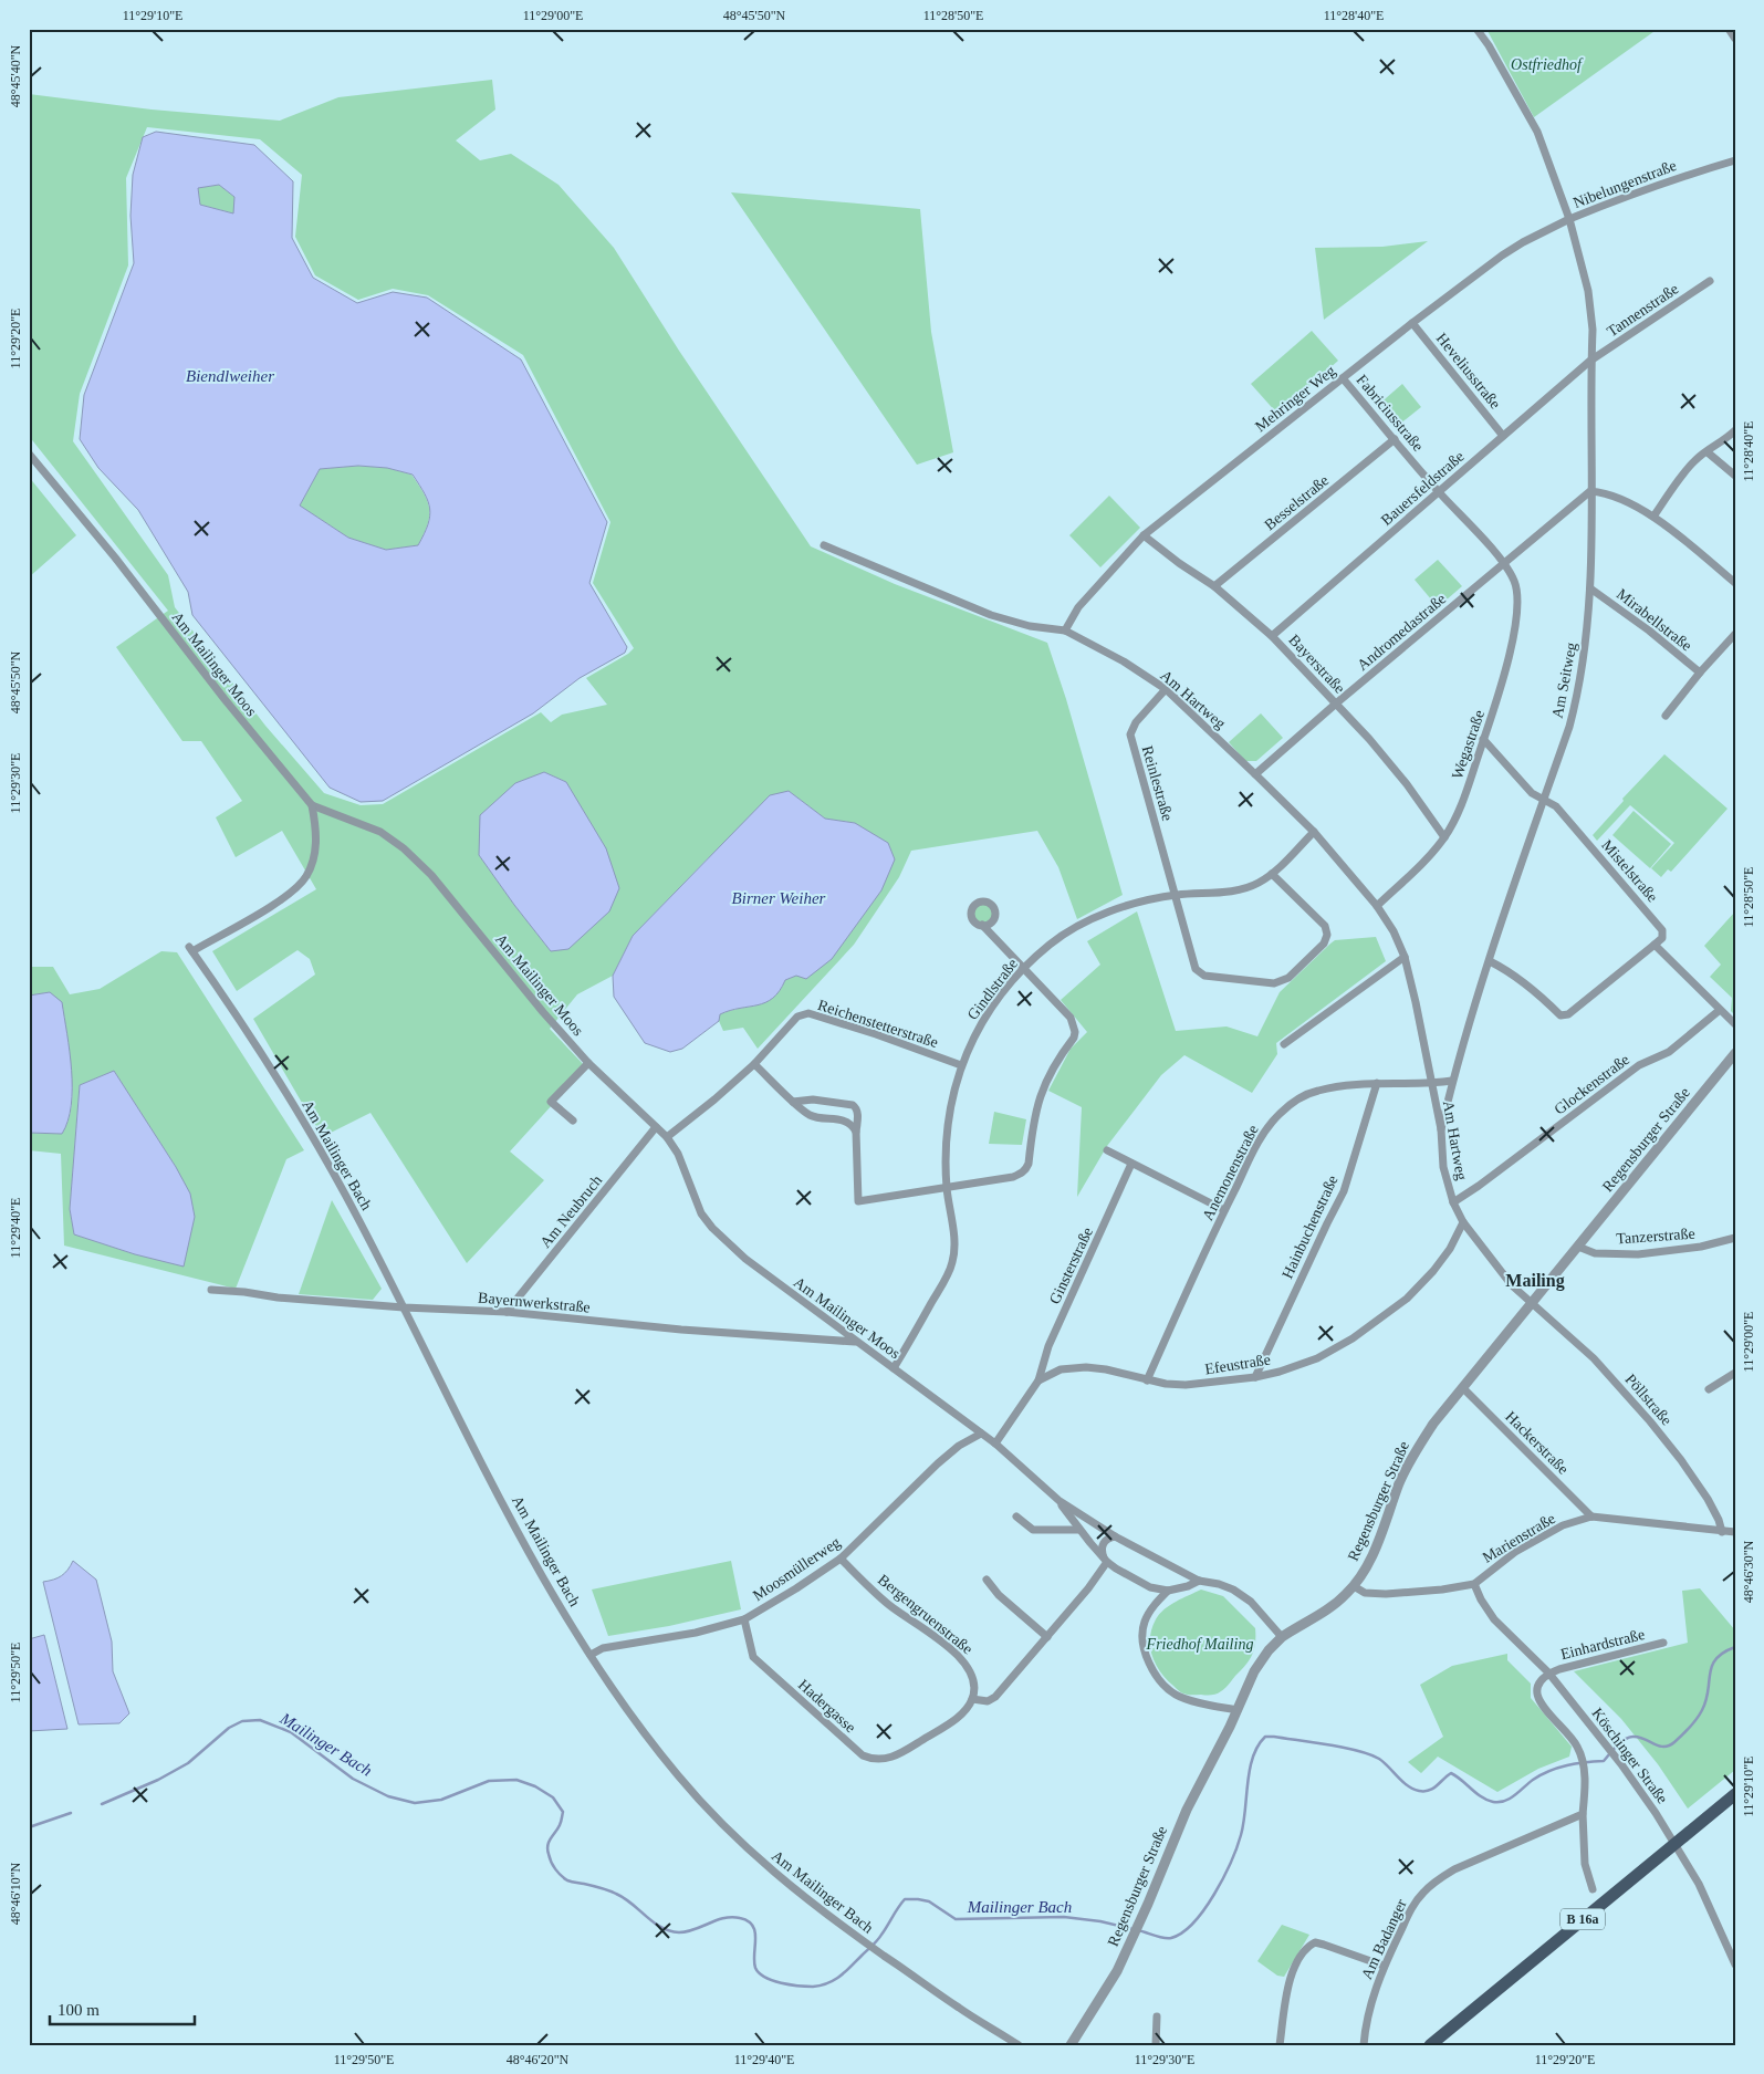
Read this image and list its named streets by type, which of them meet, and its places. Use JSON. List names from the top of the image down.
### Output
{
  "streets": {
    "main road": ["B 16a"],
    "street": [
      "Nibelungenstraße",
      "Tannenstraße",
      "Heveliusstraße",
      "Mehringer Weg",
      "Fabriciusstraße",
      "Bauersfeldstraße",
      "Besselstraße",
      "Mirabellstraße",
      "Andromedastraße",
      "Am Mailinger Moos",
      "Bayerstraße",
      "Am Seitweg",
      "Am Hartweg",
      "Wegastraße",
      "Reinlestraße",
      "Mistelstraße",
      "Gindlstraße",
      "Reichenstetterstraße",
      "Glockenstraße",
      "Regensburger Straße",
      "Am Mailinger Bach",
      "Anemonenstraße",
      "Am Neubruch",
      "Hainbuchenstraße",
      "Tanzerstraße",
      "Ginsterstraße",
      "Bayernwerkstraße",
      "Efeustraße",
      "Pöllstraße",
      "Hackerstraße",
      "Marienstraße",
      "Moosmüllerweg",
      "Bergengruenstraße",
      "Einhardstraße",
      "Hadergasse",
      "Köschinger Straße",
      "Am Badanger"
    ]
  },
  "crossings": [
    ["Nibelungenstraße", "Mehringer Weg"],
    ["Nibelungenstraße", "Am Seitweg"],
    ["Tannenstraße", "Bauersfeldstraße"],
    ["Tannenstraße", "Am Seitweg"],
    ["Heveliusstraße", "Mehringer Weg"],
    ["Heveliusstraße", "Bauersfeldstraße"],
    ["Mehringer Weg", "Fabriciusstraße"],
    ["Mehringer Weg", "Bayerstraße"],
    ["Mehringer Weg", "Am Seitweg"],
    ["Mehringer Weg", "Am Hartweg"],
    ["Fabriciusstraße", "Bauersfeldstraße"],
    ["Fabriciusstraße", "Besselstraße"],
    ["Fabriciusstraße", "Andromedastraße"],
    ["Fabriciusstraße", "Wegastraße"],
    ["Bauersfeldstraße", "Bayerstraße"],
    ["Bauersfeldstraße", "Am Seitweg"],
    ["Besselstraße", "Bayerstraße"],
    ["Mirabellstraße", "Am Seitweg"],
    ["Andromedastraße", "Bayerstraße"],
    ["Andromedastraße", "Am Seitweg"],
    ["Andromedastraße", "Am Hartweg"],
    ["Andromedastraße", "Wegastraße"],
    ["Am Mailinger Moos", "Gindlstraße"],
    ["Am Mailinger Moos", "Reichenstetterstraße"],
    ["Am Mailinger Moos", "Regensburger Straße"],
    ["Am Mailinger Moos", "Am Mailinger Bach"],
    ["Am Mailinger Moos", "Am Neubruch"],
    ["Am Mailinger Moos", "Bayernwerkstraße"],
    ["Am Mailinger Moos", "Moosmüllerweg"],
    ["Bayerstraße", "Wegastraße"],
    ["Am Seitweg", "Am Hartweg"],
    ["Am Seitweg", "Mistelstraße"],
    ["Am Seitweg", "Anemonenstraße"],
    ["Am Hartweg", "Wegastraße"],
    ["Am Hartweg", "Reinlestraße"],
    ["Am Hartweg", "Gindlstraße"],
    ["Am Hartweg", "Glockenstraße"],
    ["Am Hartweg", "Regensburger Straße"],
    ["Am Hartweg", "Anemonenstraße"],
    ["Am Hartweg", "Efeustraße"],
    ["Am Hartweg", "Pöllstraße"],
    ["Wegastraße", "Mistelstraße"],
    ["Reinlestraße", "Gindlstraße"],
    ["Gindlstraße", "Reichenstetterstraße"],
    ["Regensburger Straße", "Tanzerstraße"],
    ["Regensburger Straße", "Pöllstraße"],
    ["Regensburger Straße", "Hackerstraße"],
    ["Regensburger Straße", "Marienstraße"],
    ["Am Mailinger Bach", "Bayernwerkstraße"],
    ["Am Mailinger Bach", "Moosmüllerweg"],
    ["Anemonenstraße", "Hainbuchenstraße"],
    ["Anemonenstraße", "Efeustraße"],
    ["Am Neubruch", "Bayernwerkstraße"],
    ["Hainbuchenstraße", "Efeustraße"],
    ["Ginsterstraße", "Efeustraße"],
    ["Pöllstraße", "Marienstraße"],
    ["Hackerstraße", "Marienstraße"],
    ["Marienstraße", "Köschinger Straße"],
    ["Moosmüllerweg", "Bergengruenstraße"],
    ["Moosmüllerweg", "Hadergasse"],
    ["Bergengruenstraße", "Hadergasse"],
    ["Einhardstraße", "Köschinger Straße"]
  ],
  "districts": ["Mailing"],
  "water": ["Biendlweiher", "Birner Weiher", "Mailinger Bach"],
  "parks": ["Ostfriedhof", "Friedhof Mailing"],
  "scale_bar": "100 m",
  "coordinates": [
    "11°29'10\"E",
    "11°29'00\"E",
    "48°45'50\"N",
    "11°28'50\"E",
    "11°28'40\"E",
    "48°45'40\"N",
    "11°29'20\"E",
    "11°29'30\"E",
    "11°29'40\"E",
    "48°46'30\"N",
    "11°29'50\"E",
    "48°46'10\"N",
    "48°46'20\"N"
  ]
}
